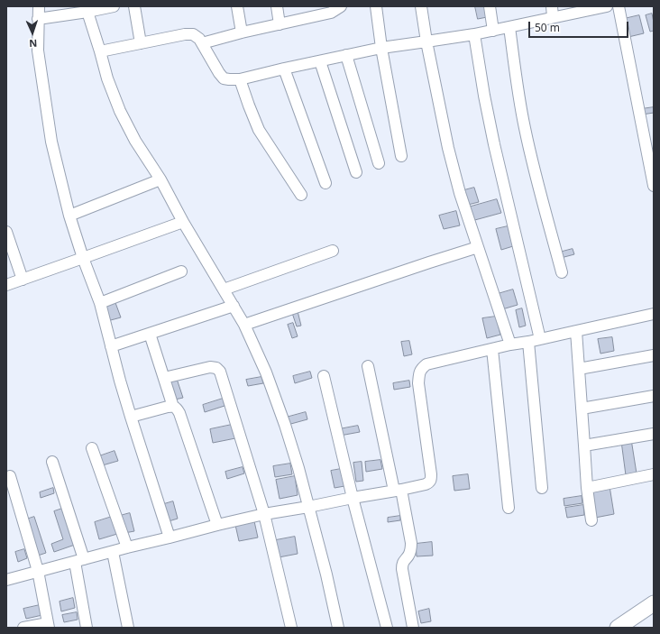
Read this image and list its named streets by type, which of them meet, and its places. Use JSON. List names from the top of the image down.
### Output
{
  "scale_bar": "50 m",
  "north": "bottom"
}
